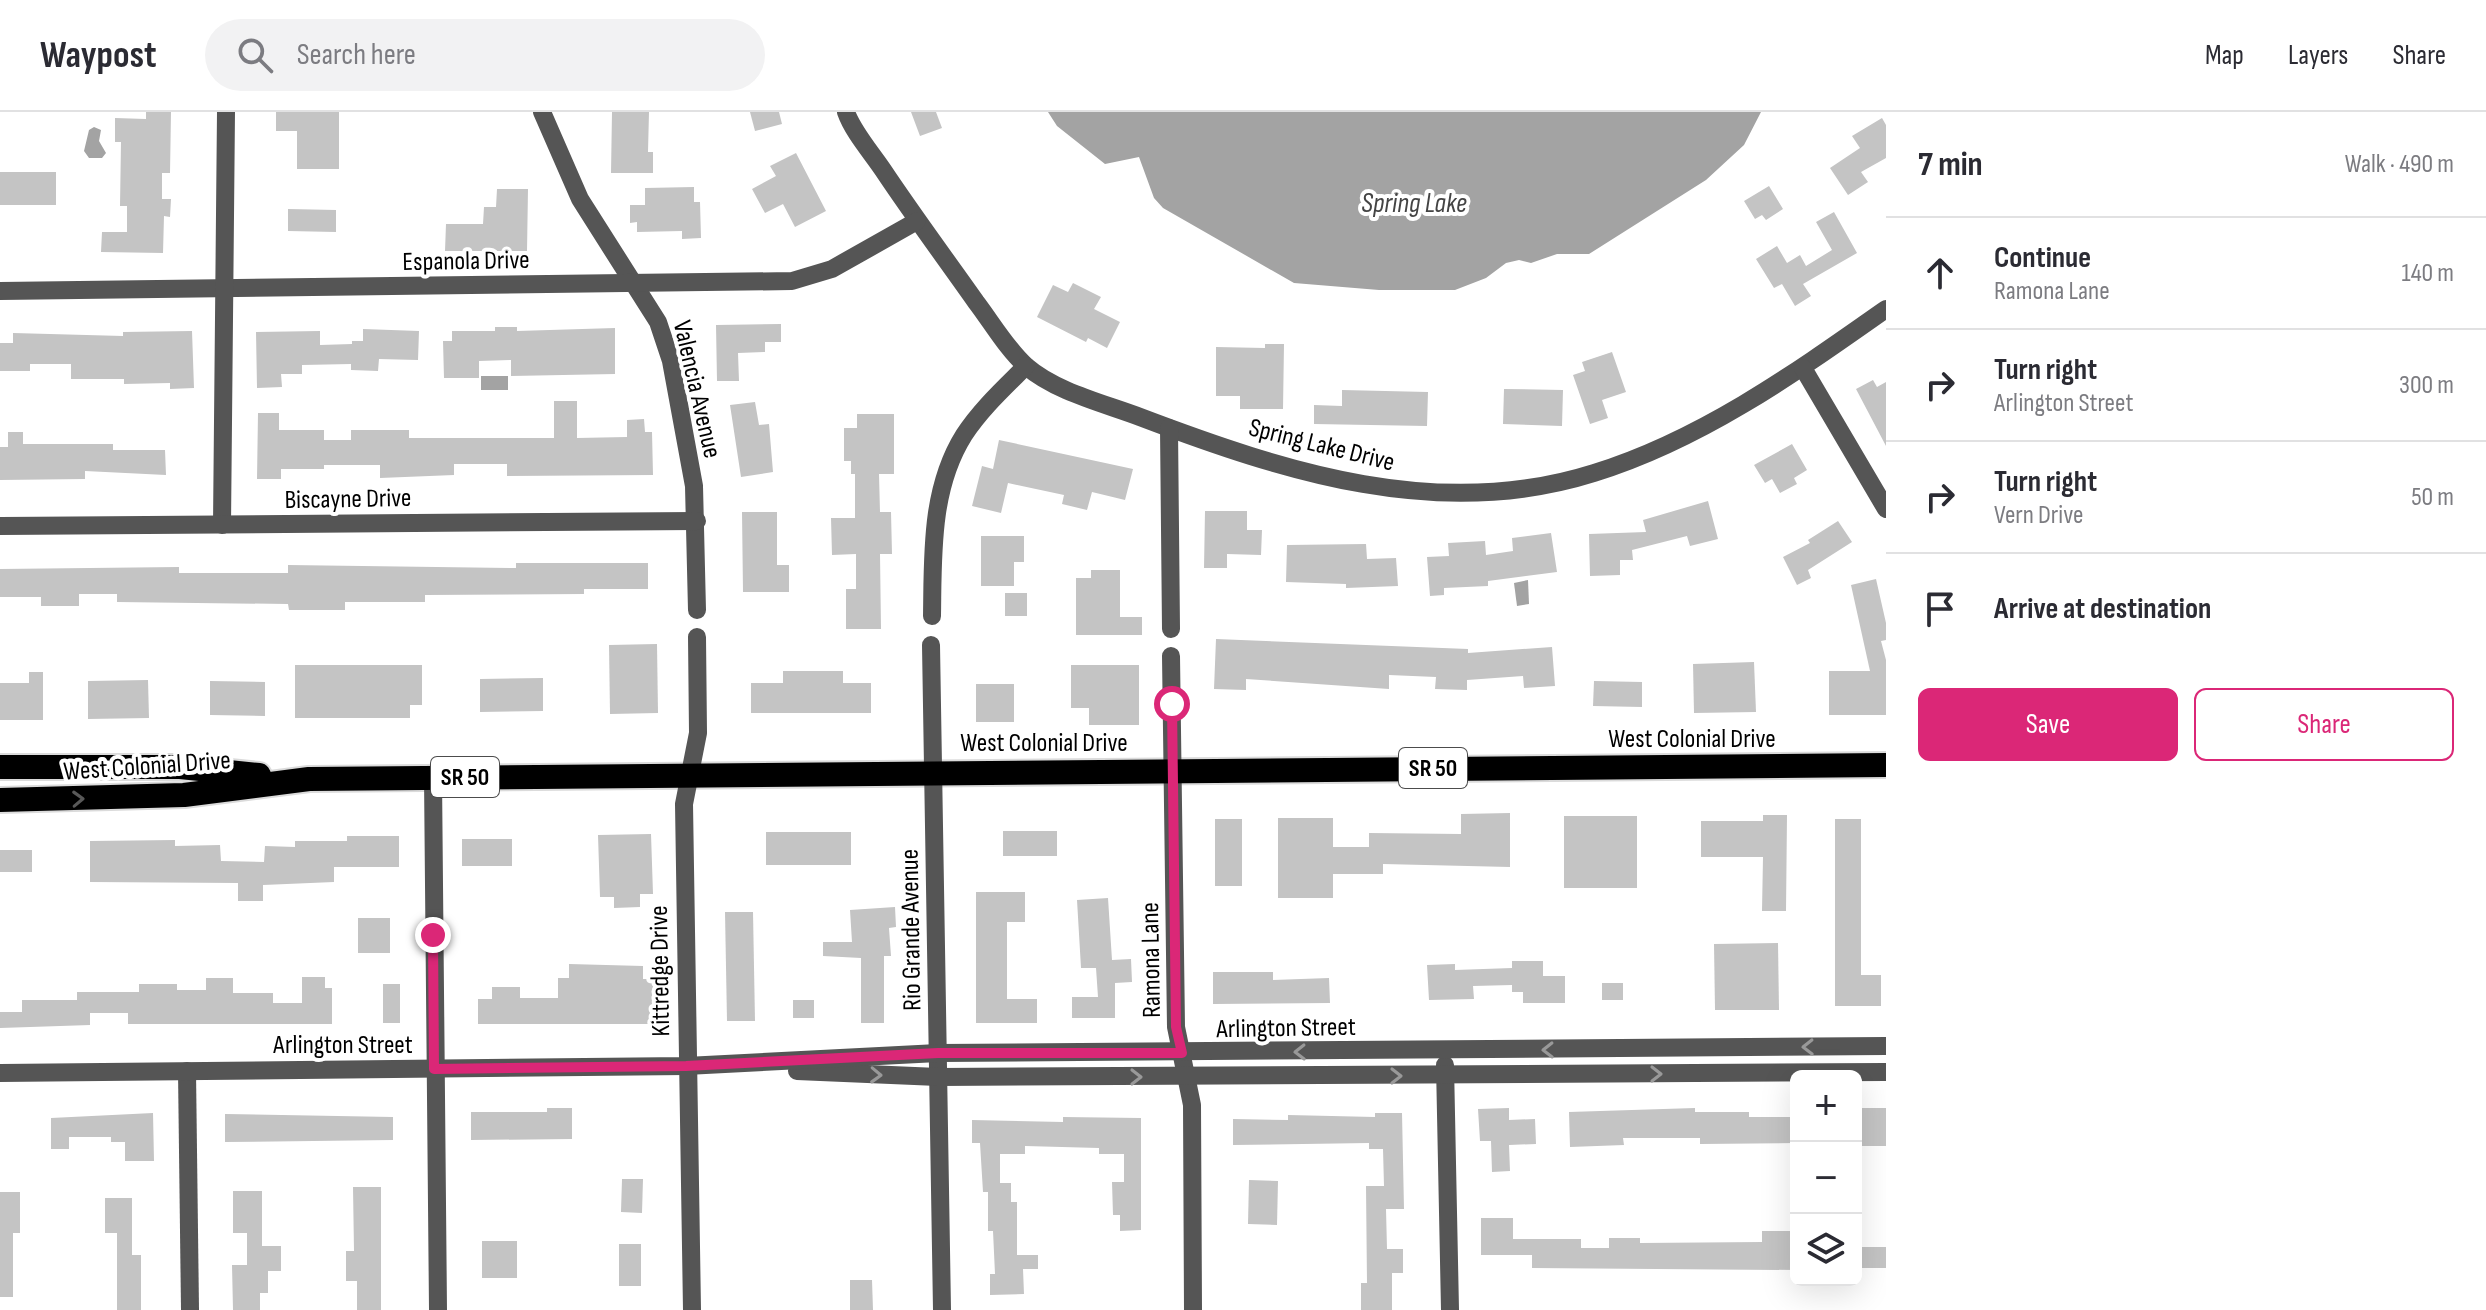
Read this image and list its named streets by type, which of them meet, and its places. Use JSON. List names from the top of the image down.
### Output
{
  "streets": {
    "highway": ["West Colonial Drive", "SR 50"],
    "street": [
      "Espanola Drive",
      "Valencia Avenue",
      "Spring Lake Drive",
      "Biscayne Drive",
      "Rio Grande Avenue",
      "Ramona Lane",
      "Kittredge Drive",
      "Arlington Street"
    ]
  },
  "crossings": [
    ["Espanola Drive", "Valencia Avenue"],
    ["Espanola Drive", "Spring Lake Drive"],
    ["Valencia Avenue", "Biscayne Drive"],
    ["West Colonial Drive", "Rio Grande Avenue"],
    ["West Colonial Drive", "Ramona Lane"],
    ["West Colonial Drive", "Kittredge Drive"],
    ["Rio Grande Avenue", "Arlington Street"],
    ["Ramona Lane", "Arlington Street"],
    ["Kittredge Drive", "Arlington Street"]
  ],
  "water": ["Spring Lake"],
  "page": {
    "header": "Waypost",
    "search": "Search here",
    "nav": ["Map", "Layers", "Share"],
    "heading": ["7 min", "Walk · 490 m"],
    "list": [
      ["Continue", "Ramona Lane", "140 m"],
      ["Turn right", "Arlington Street", "300 m"],
      ["Turn right", "Vern Drive", "50 m"],
      "Arrive at destination"
    ],
    "buttons": ["Save", "Share"],
    "map_buttons": ["+", "−"]
  }
}
